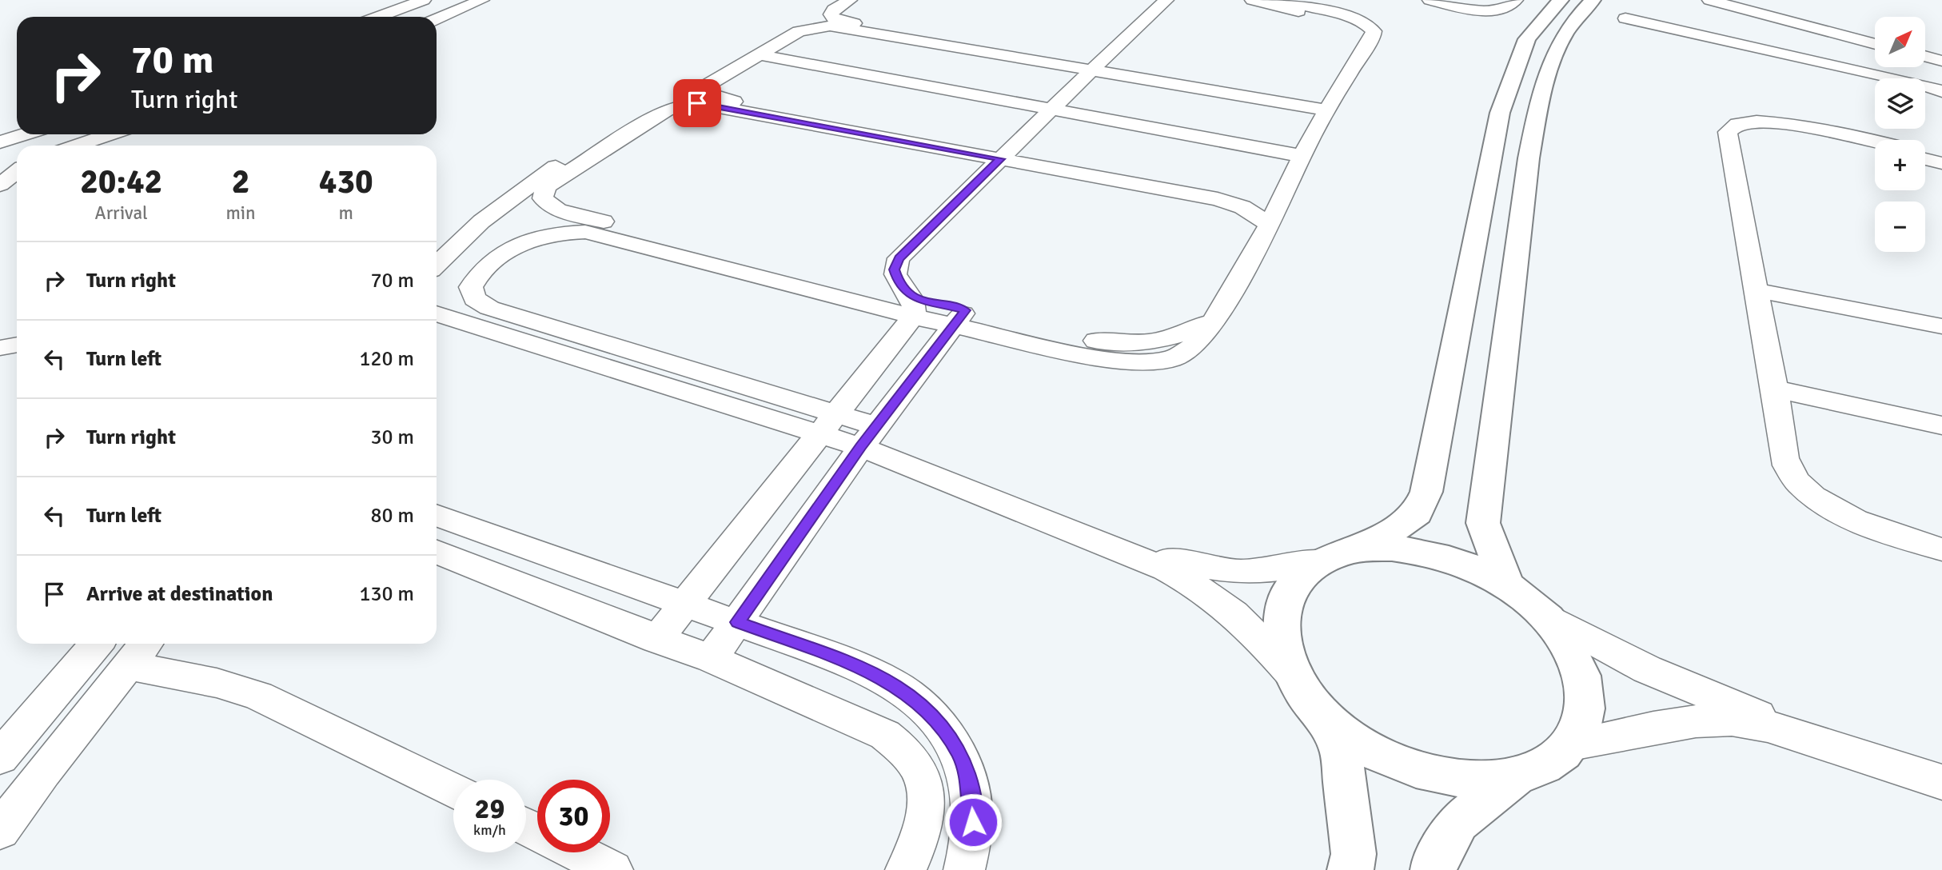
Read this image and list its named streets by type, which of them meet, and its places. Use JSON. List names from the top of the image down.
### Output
{
  "north": "top right",
  "page": {
    "map_buttons": ["+", "−"],
    "turn": ["70 m", "Turn right"],
    "eta": [
      "20:42",
      "Arrival",
      "2",
      "min",
      "430",
      "m"
    ],
    "list": [
      {
        "name": "Turn right",
        "value": "70 m"
      },
      {
        "name": "Turn left",
        "value": "120 m"
      },
      {
        "name": "Turn right",
        "value": "30 m"
      },
      {
        "name": "Turn left",
        "value": "80 m"
      },
      {
        "name": "Arrive at destination",
        "value": "130 m"
      }
    ],
    "speed": "29 km/h",
    "limit": "30"
  }
}
